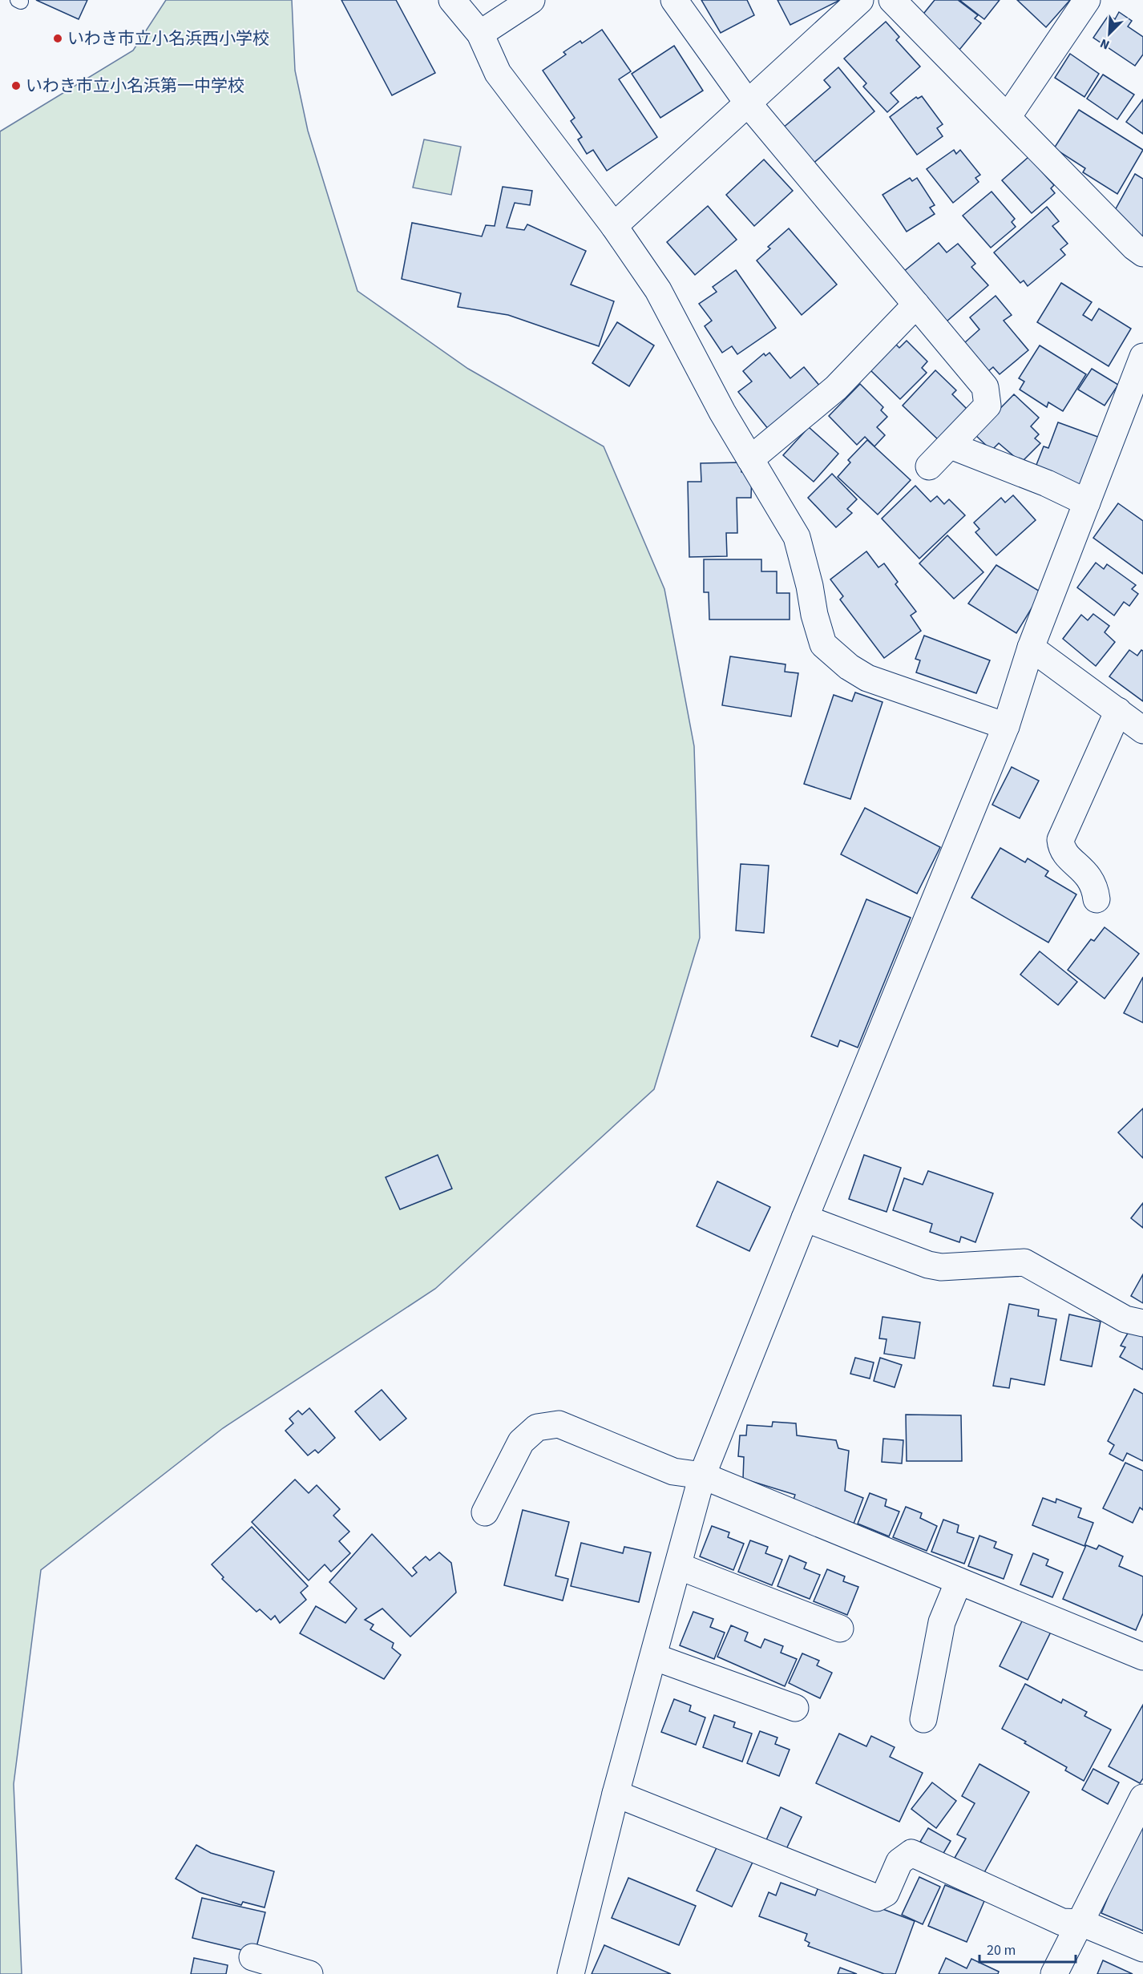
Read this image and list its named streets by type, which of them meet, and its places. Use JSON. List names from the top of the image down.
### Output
{
  "places": ["いわき市立小名浜西小学校", "いわき市立小名浜第一中学校"],
  "scale_bar": "20 m",
  "north": "bottom left"
}
